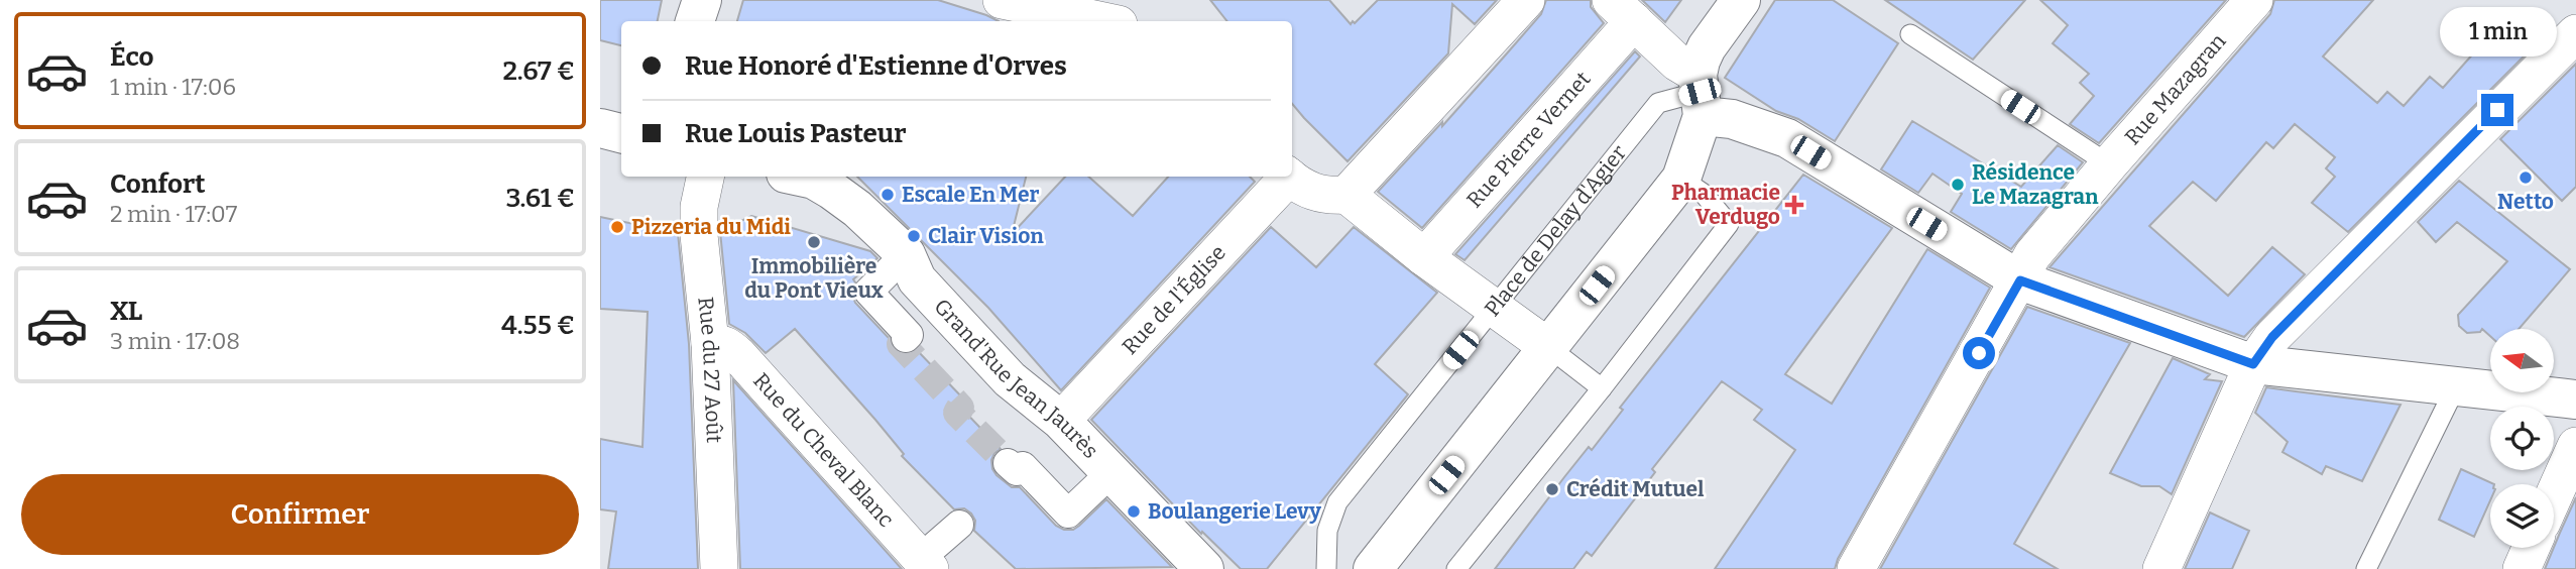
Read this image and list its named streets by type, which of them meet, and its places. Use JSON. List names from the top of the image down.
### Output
{
  "streets": {
    "main road": ["Grand'Rue Jean Jaurès"],
    "street": [
      "Rue Mazagran",
      "Rue Pierre Vernet",
      "Rue de l'Église",
      "Rue du 27 Août",
      "Rue du Cheval Blanc"
    ],
    "lane": ["Place de Delay d'Agier"]
  },
  "crossings": [
    ["Rue de l'Église", "Grand'Rue Jean Jaurès"],
    ["Rue du 27 Août", "Rue du Cheval Blanc"]
  ],
  "places": {
    "other": [
      "Netto",
      "Résidence Le Mazagran",
      "Escale En Mer",
      "Pizzeria du Midi",
      "Clair Vision",
      "Immobilière du Pont Vieux",
      "Crédit Mutuel",
      "Boulangerie Levy"
    ],
    "health": ["Pharmacie Verdugo"]
  },
  "north": "left",
  "page": {
    "bubble": "1 min",
    "list": [
      {
        "name": "Éco",
        "note": "1 min · 17:06",
        "value": "2.67 €"
      },
      {
        "name": "Confort",
        "note": "2 min · 17:07",
        "value": "3.61 €"
      },
      {
        "name": "XL",
        "note": "3 min · 17:08",
        "value": "4.55 €"
      }
    ],
    "banner": ["Rue Honoré d'Estienne d'Orves", "Rue Louis Pasteur"],
    "buttons": "Confirmer"
  }
}
